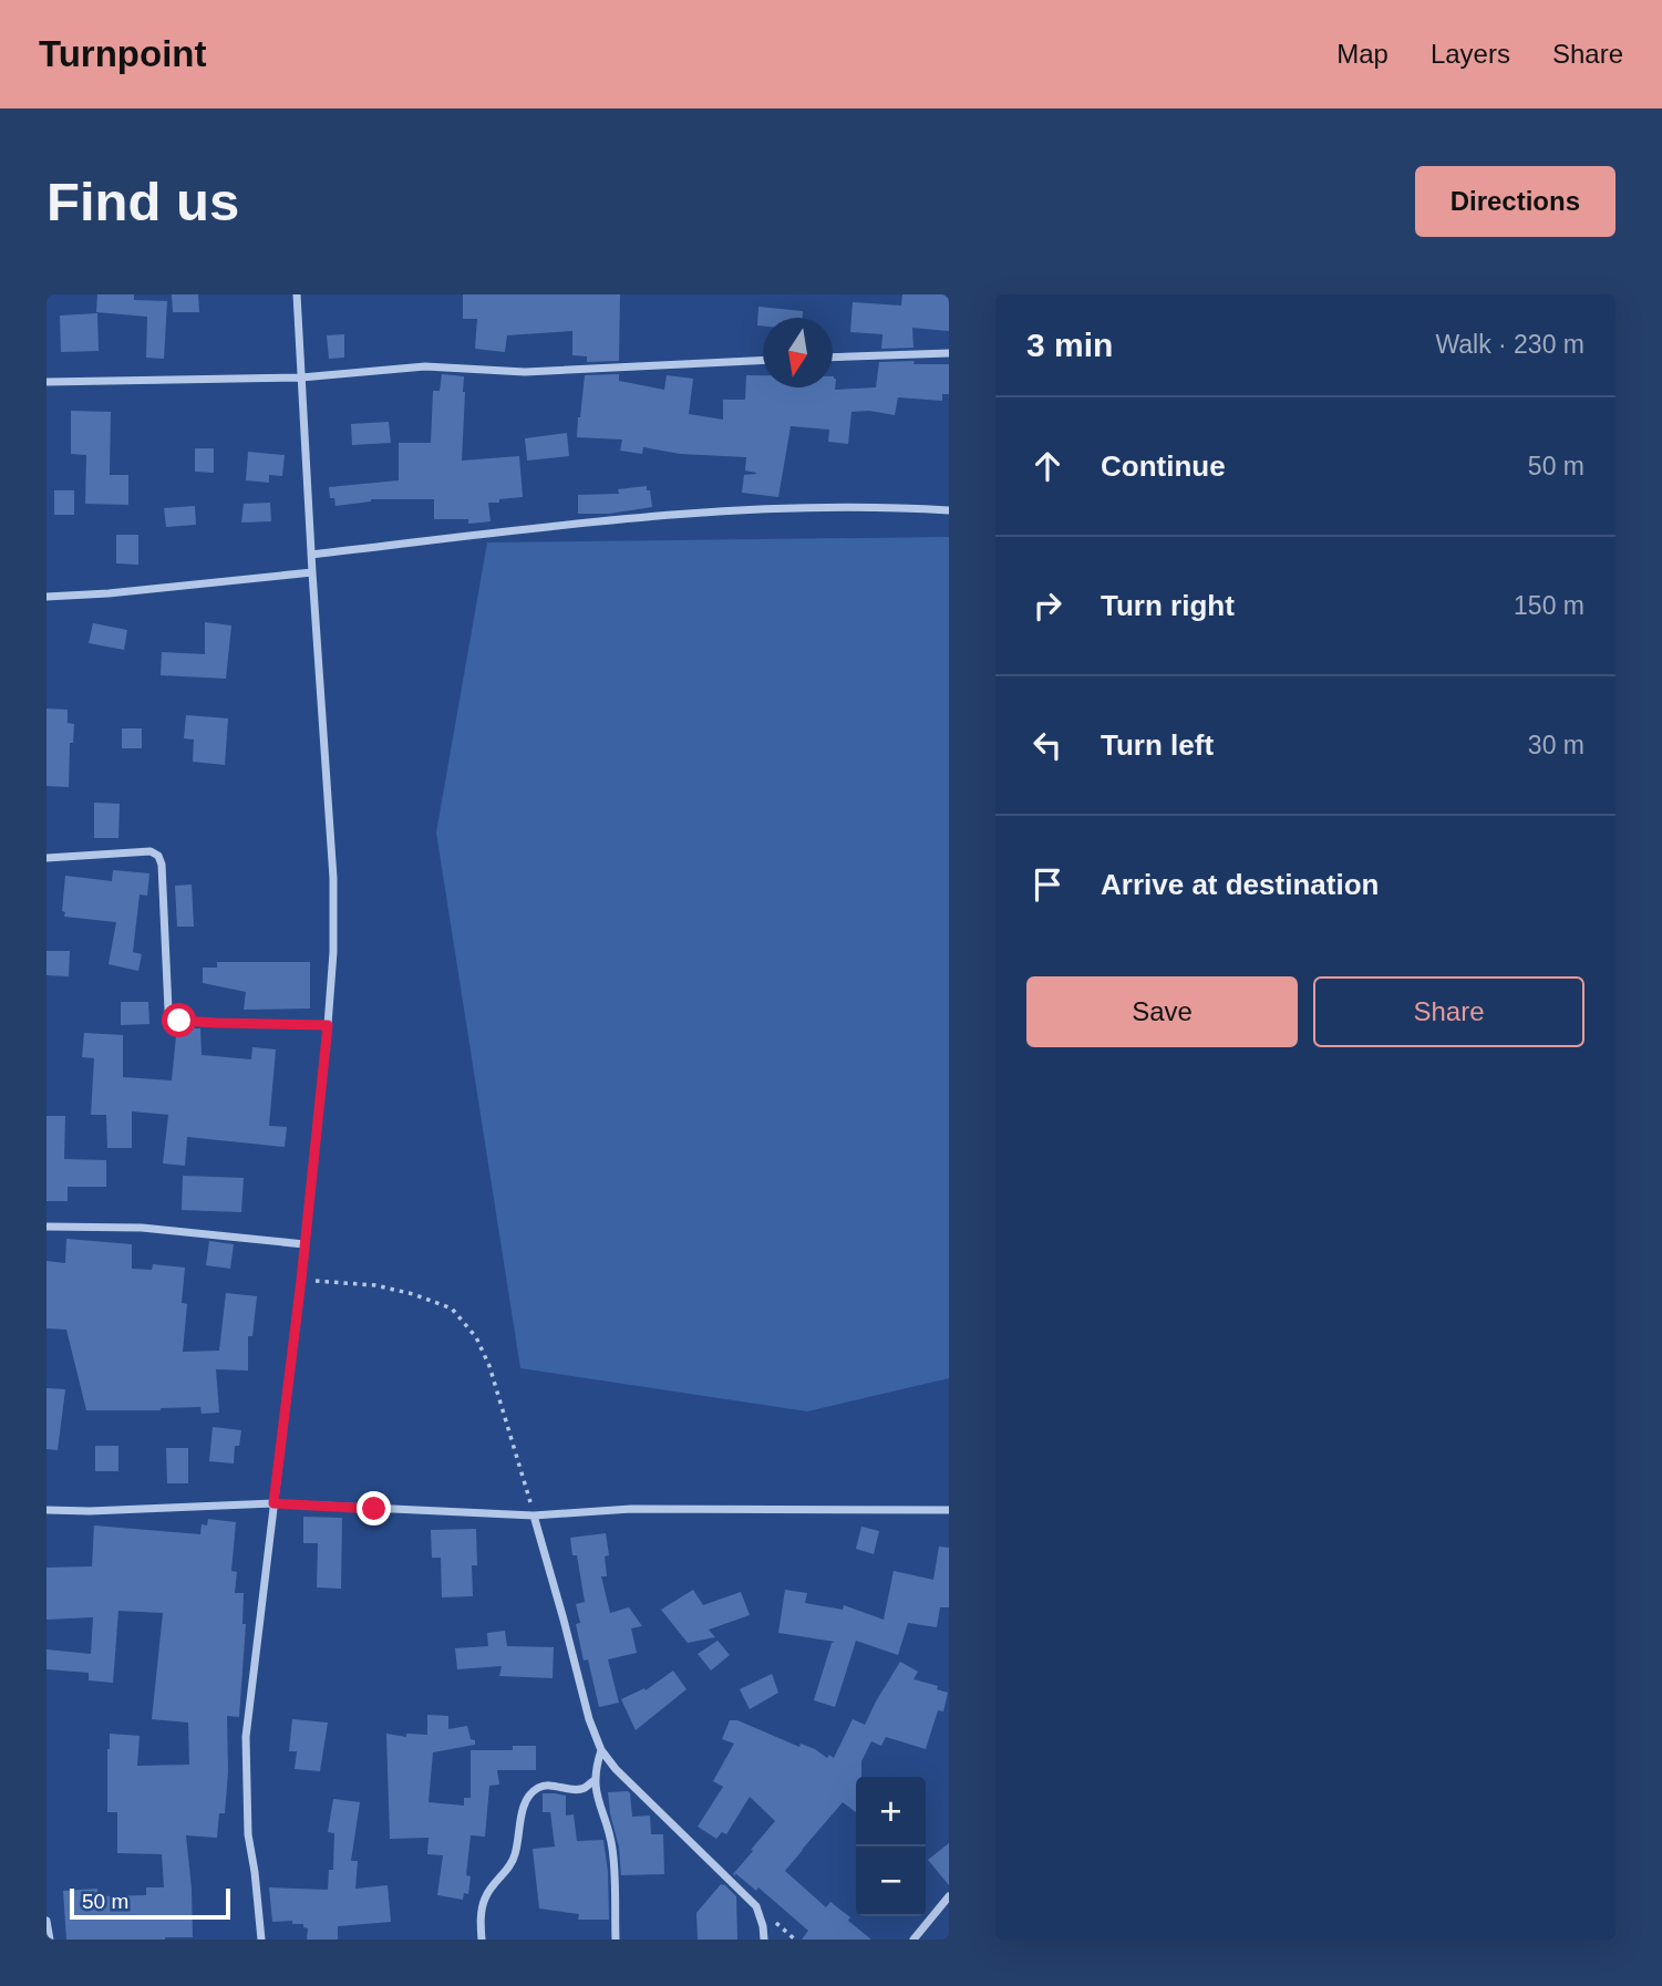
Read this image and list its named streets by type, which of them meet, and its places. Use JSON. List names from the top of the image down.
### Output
{
  "scale_bar": "50 m",
  "north": "bottom",
  "page": {
    "header": "Turnpoint",
    "nav": ["Map", "Layers", "Share"],
    "buttons": [
      "Directions",
      ["Save", "Share"]
    ],
    "title": "Find us",
    "heading": ["3 min", "Walk · 230 m"],
    "list": [
      ["Continue", "50 m"],
      ["Turn right", "150 m"],
      ["Turn left", "30 m"],
      "Arrive at destination"
    ],
    "map_buttons": ["+", "−"],
    "scale": "50 m"
  }
}
